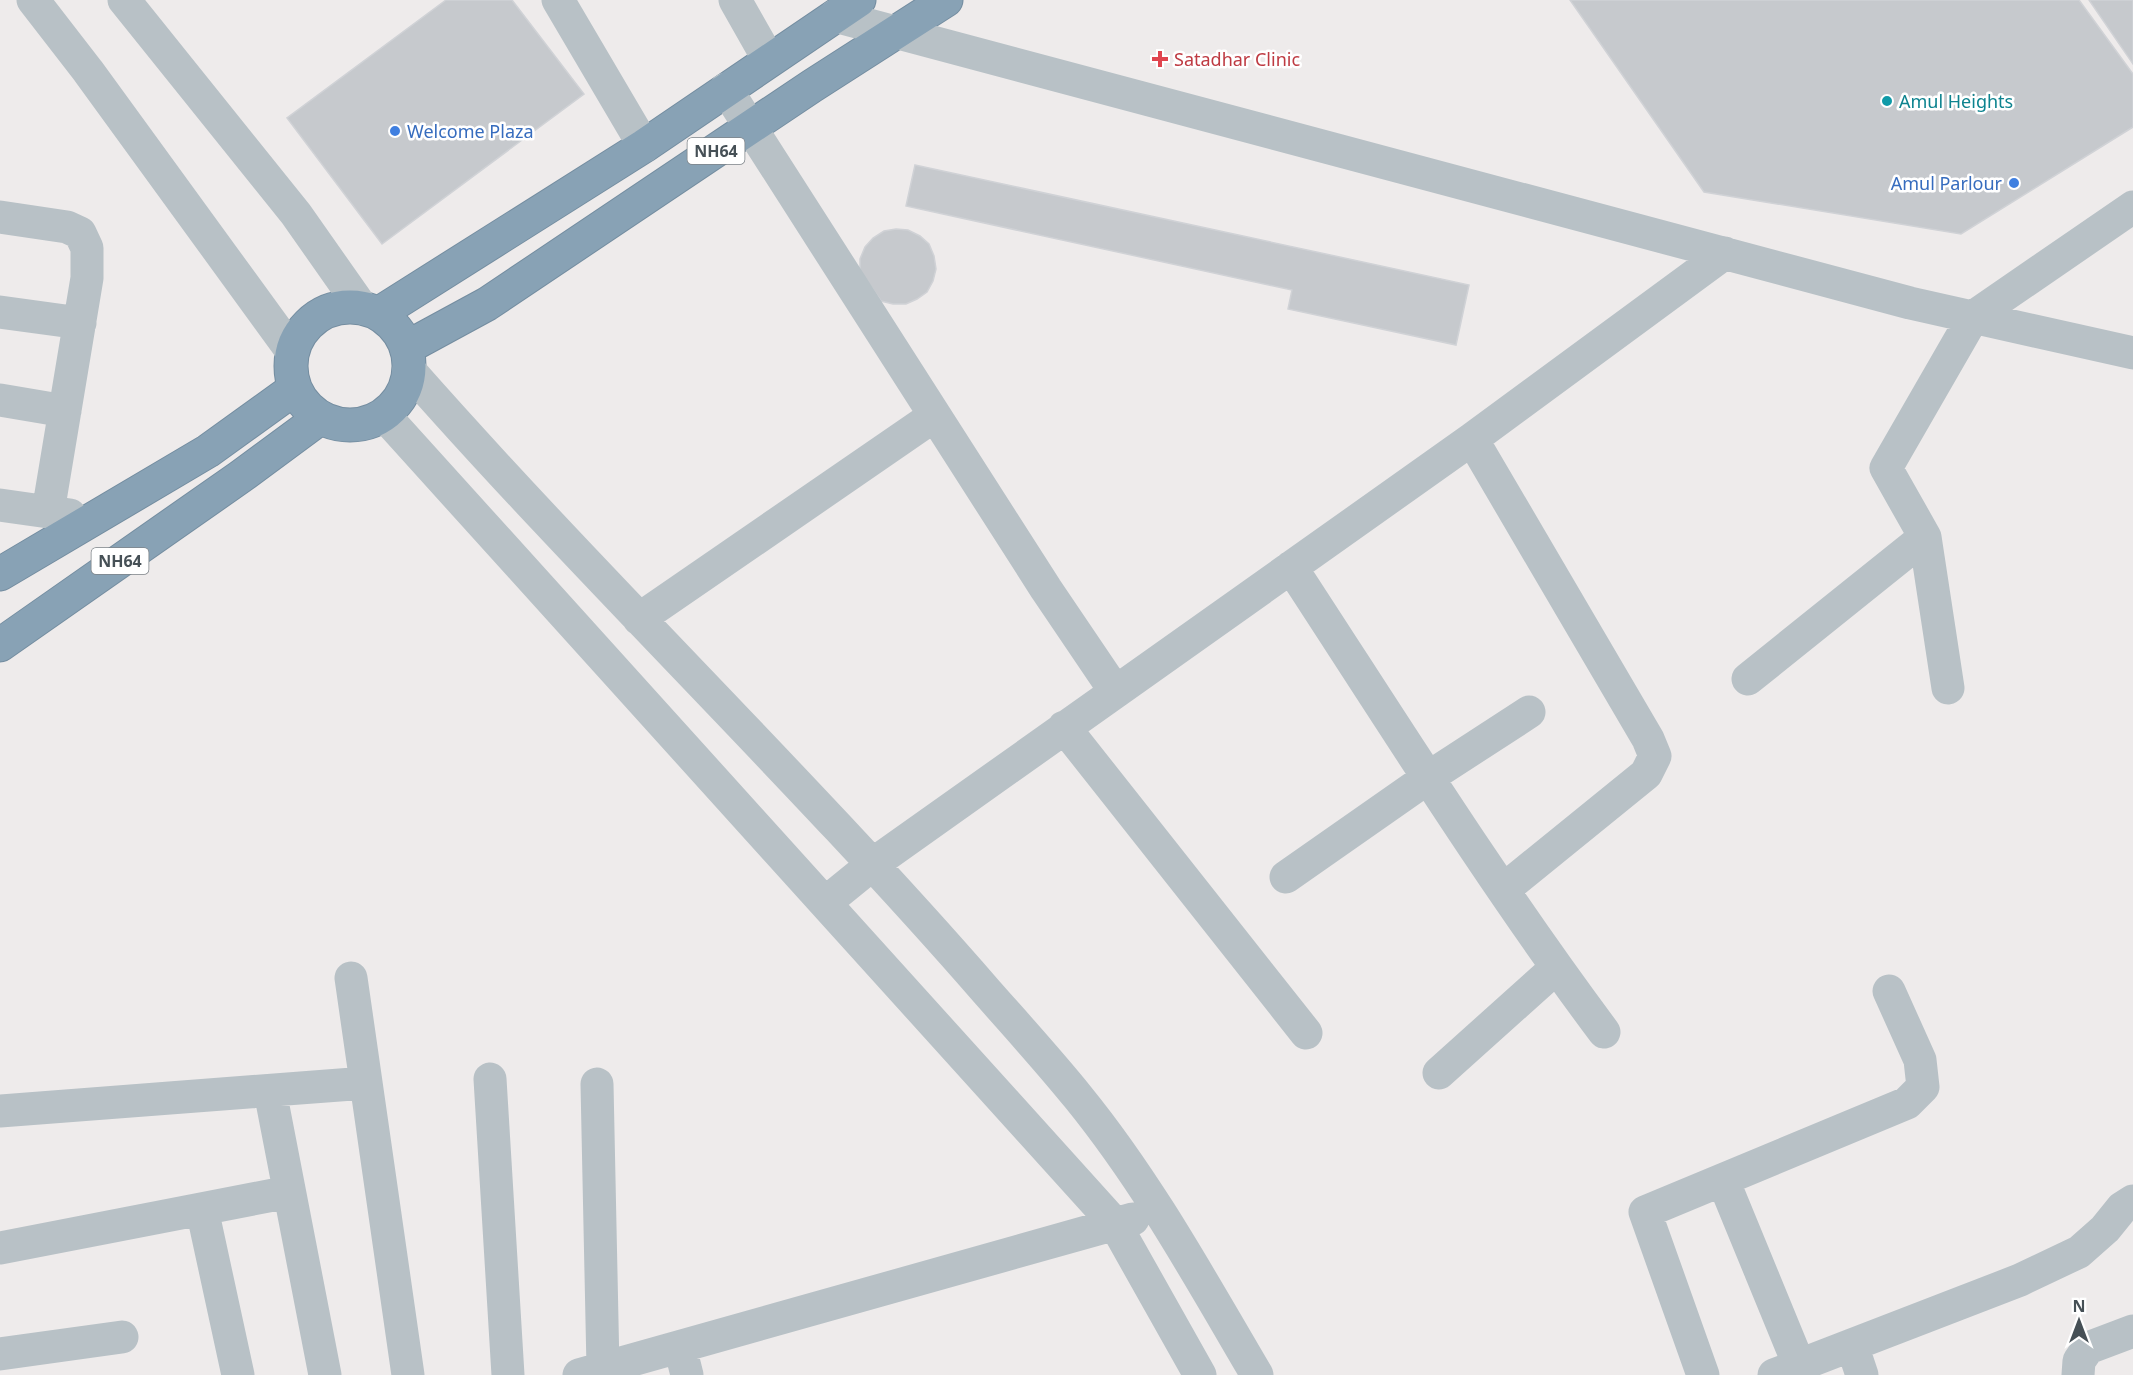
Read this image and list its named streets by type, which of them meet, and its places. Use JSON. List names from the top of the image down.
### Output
{
  "streets": {
    "highway": ["NH64"]
  },
  "places": {
    "health": ["Satadhar Clinic"],
    "other": ["Amul Heights", "Welcome Plaza", "Amul Parlour"]
  },
  "north": "top"
}
